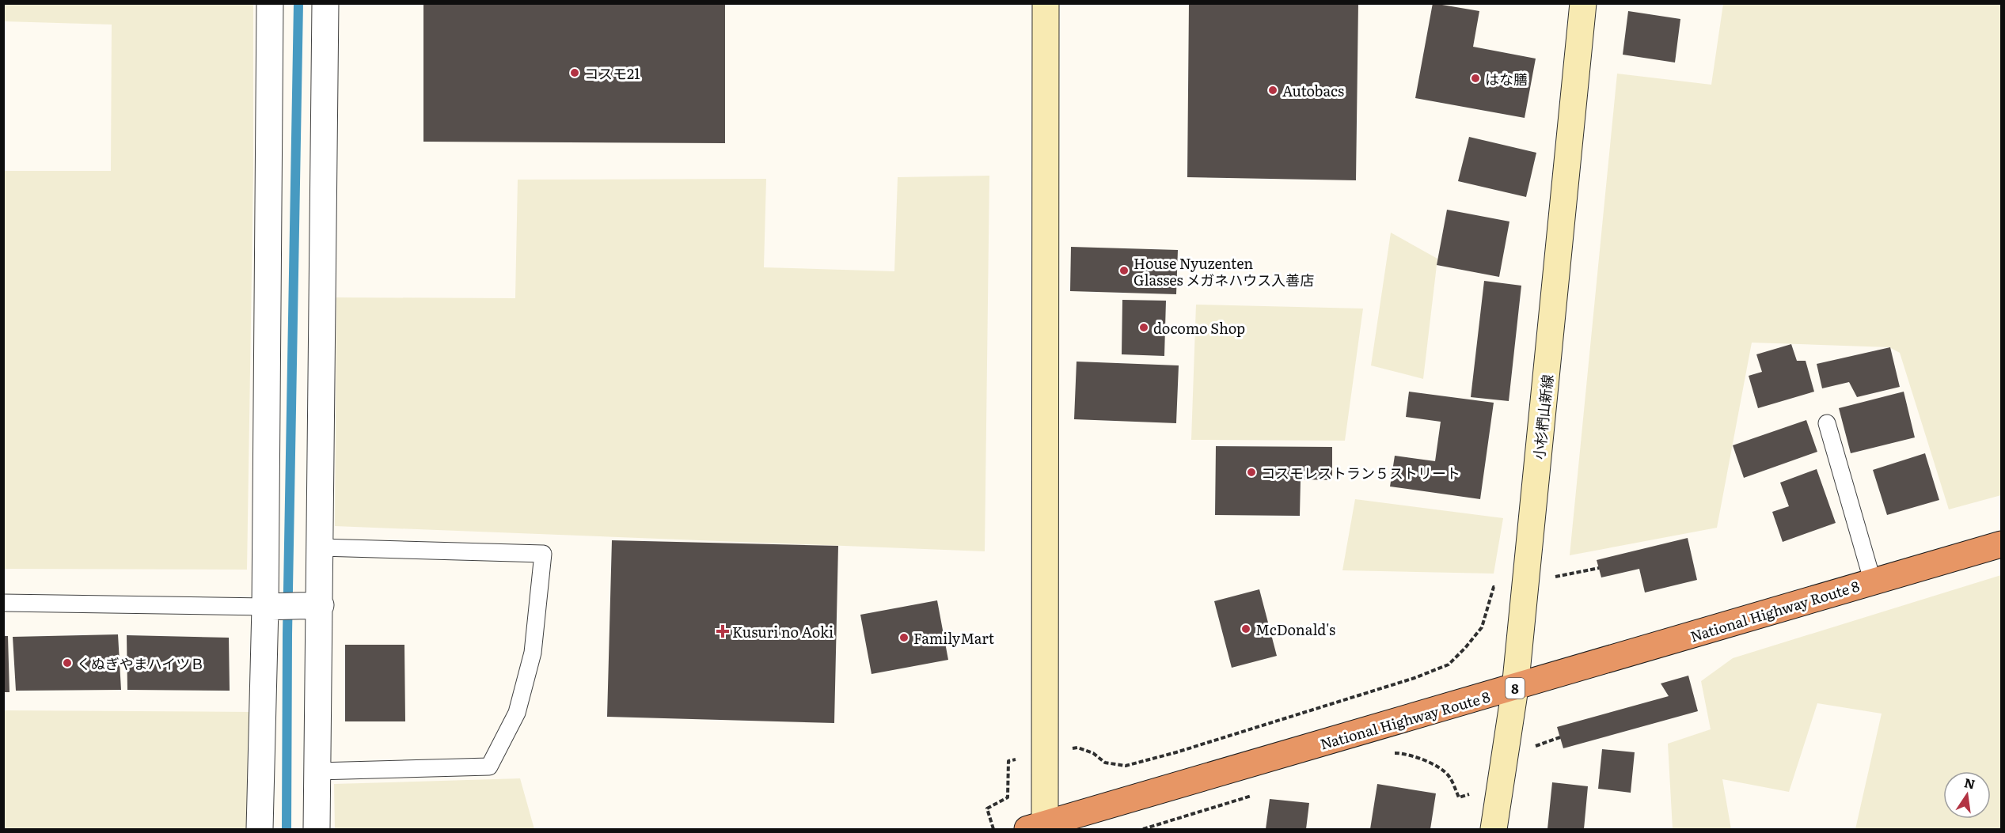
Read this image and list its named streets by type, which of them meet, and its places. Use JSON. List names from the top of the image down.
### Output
{
  "streets": {
    "highway": ["National Highway Route 8", "8"],
    "main road": ["小杉椚山新線"]
  },
  "crossings": [
    ["小杉椚山新線", "National Highway Route 8"]
  ],
  "places": {
    "other": [
      "コスモ21",
      "はな膳",
      "Autobacs",
      "House Nyuzenten Glasses メガネハウス入善店",
      "docomo Shop",
      "コスモレストラン５ストリート",
      "McDonald's",
      "FamilyMart",
      "くぬぎやまハイツＢ"
    ],
    "health": ["Kusuri no Aoki"]
  },
  "north": "top"
}
